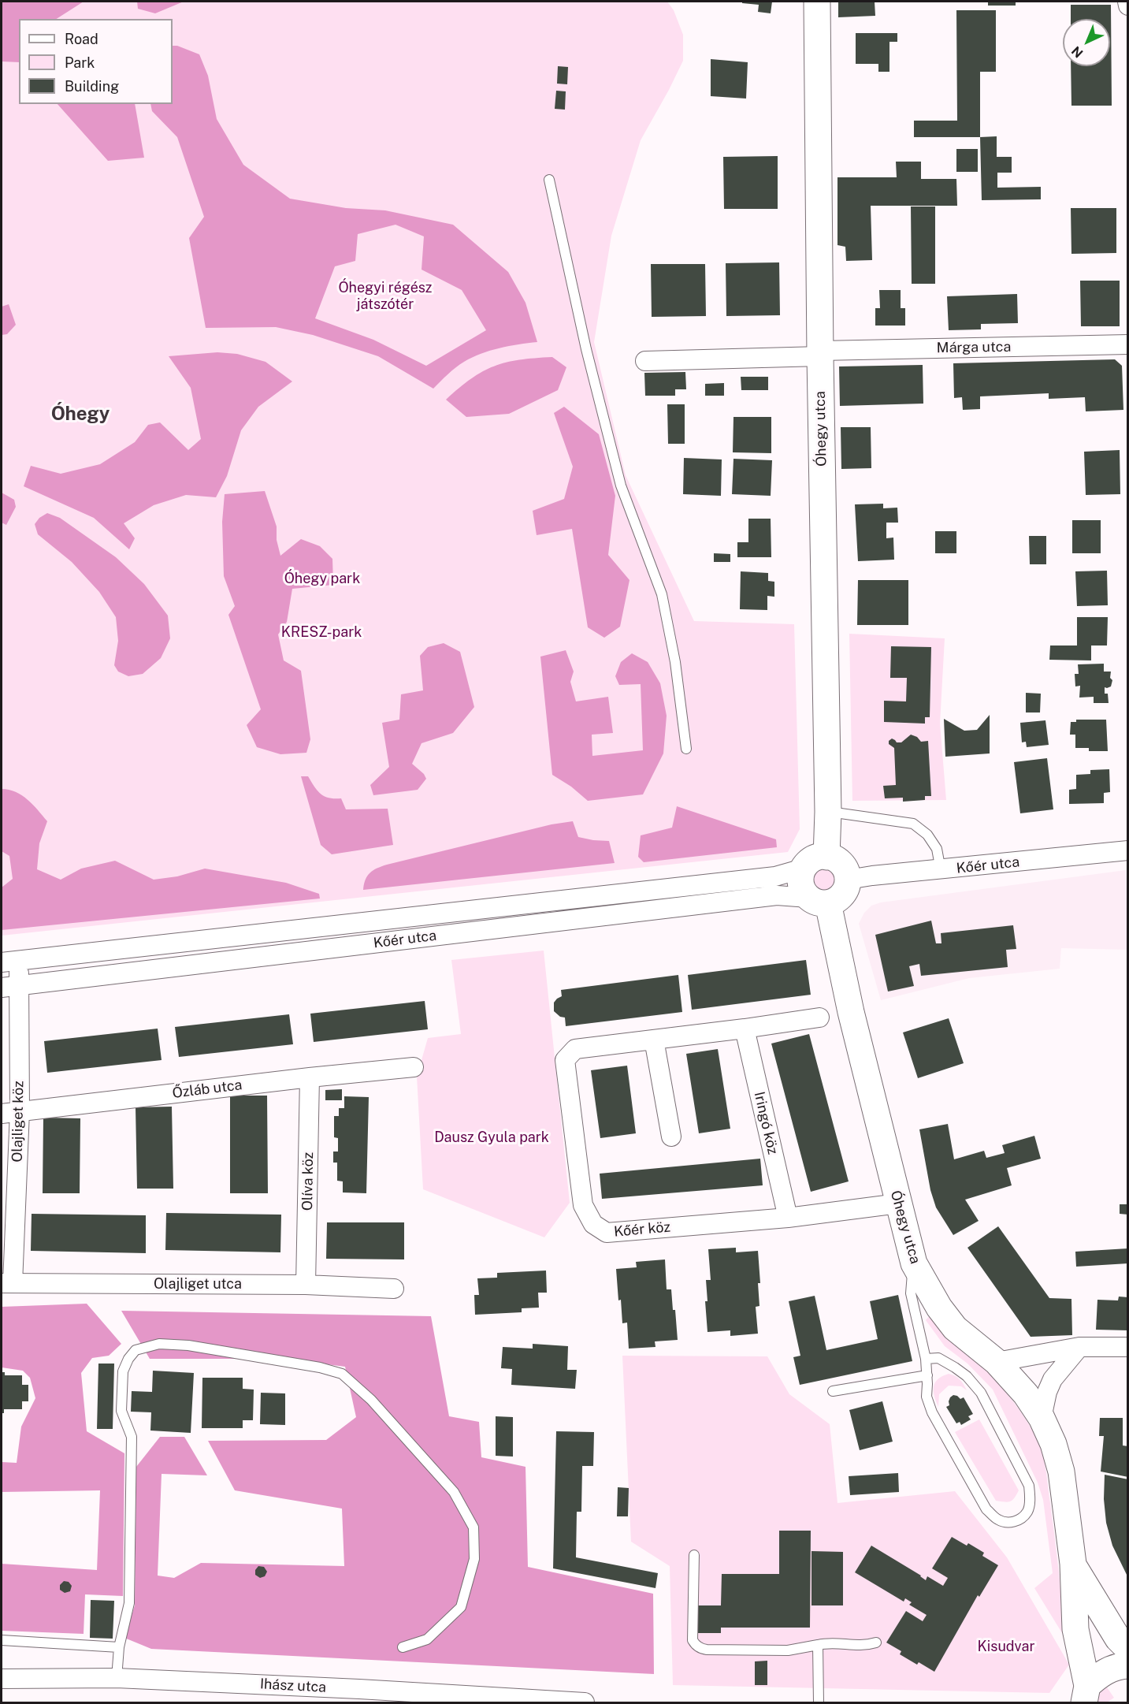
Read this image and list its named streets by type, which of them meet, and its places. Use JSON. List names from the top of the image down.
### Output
{
  "streets": {
    "street": [
      "Márga utca",
      "Óhegy utca",
      "Kőér utca",
      "Őzláb utca",
      "Olajliget köz",
      "Iringó köz",
      "Olíva köz",
      "Kőér köz",
      "Olajliget utca",
      "Ihász utca"
    ]
  },
  "crossings": [
    ["Márga utca", "Óhegy utca"],
    ["Óhegy utca", "Kőér utca"],
    ["Óhegy utca", "Kőér köz"],
    ["Kőér utca", "Olajliget köz"],
    ["Őzláb utca", "Olajliget köz"],
    ["Őzláb utca", "Olíva köz"],
    ["Olajliget köz", "Olajliget utca"],
    ["Iringó köz", "Kőér köz"],
    ["Olíva köz", "Olajliget utca"]
  ],
  "districts": ["Óhegy"],
  "parks": [
    "Óhegyi régész játszótér",
    "Óhegy park",
    "KRESZ-park",
    "Dausz Gyula park",
    "Kisudvar"
  ],
  "legend": ["Road", "Park", "Building"],
  "north": "bottom left"
}
